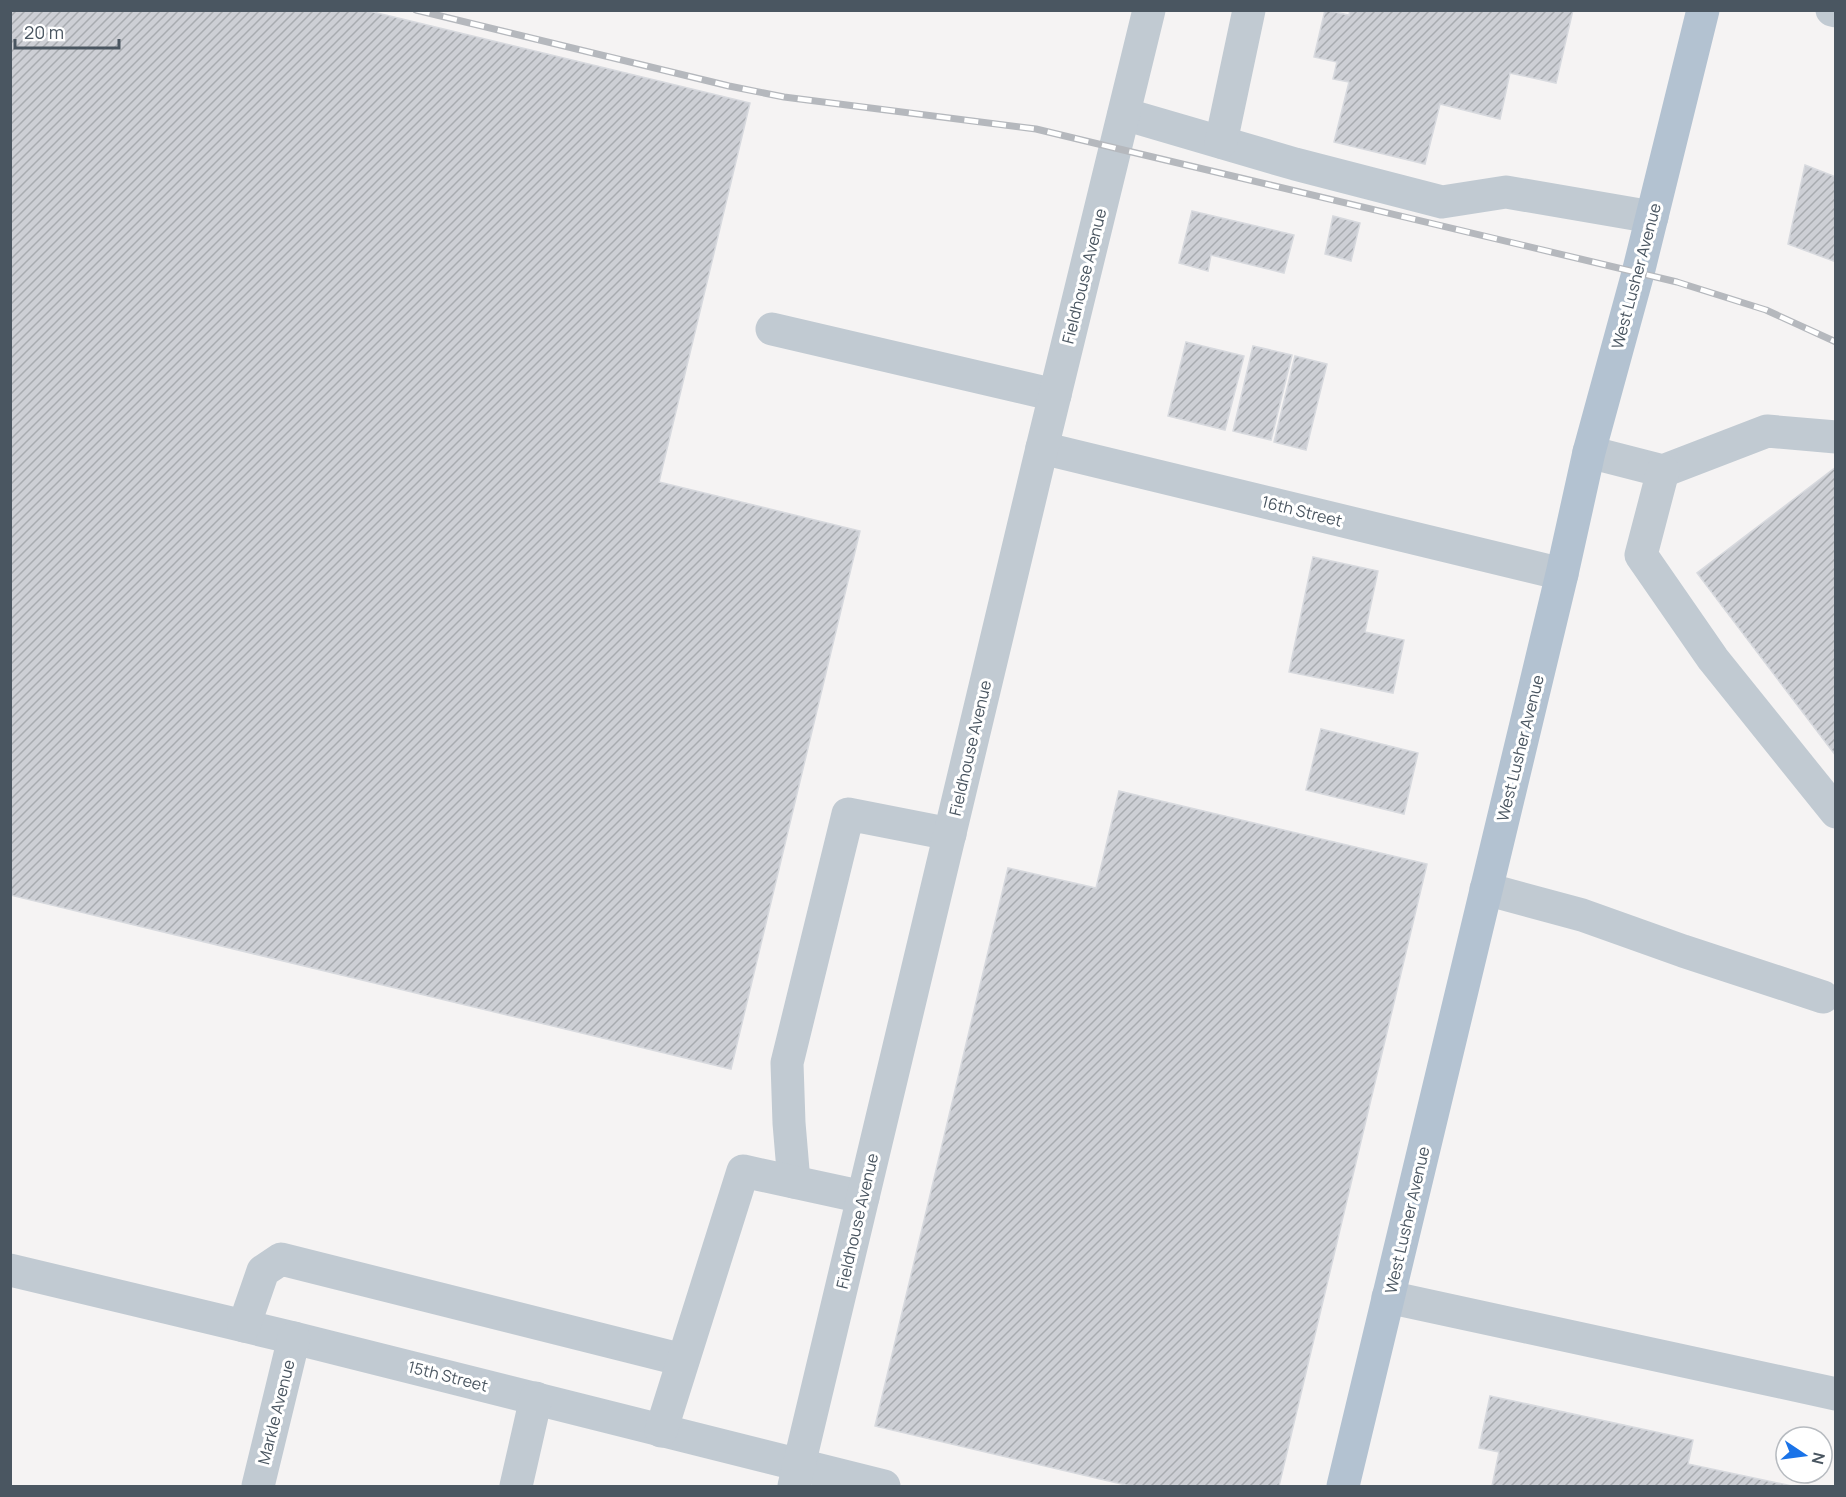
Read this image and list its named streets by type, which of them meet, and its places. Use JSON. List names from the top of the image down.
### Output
{
  "streets": {
    "main road": ["West Lusher Avenue"],
    "street": [
      "Fieldhouse Avenue",
      "16th Street",
      "15th Street",
      "Markle Avenue"
    ]
  },
  "crossings": [
    ["Fieldhouse Avenue", "16th Street"],
    ["Fieldhouse Avenue", "15th Street"],
    ["West Lusher Avenue", "16th Street"],
    ["15th Street", "Markle Avenue"]
  ],
  "scale_bar": "20 m",
  "north": "right"
}
